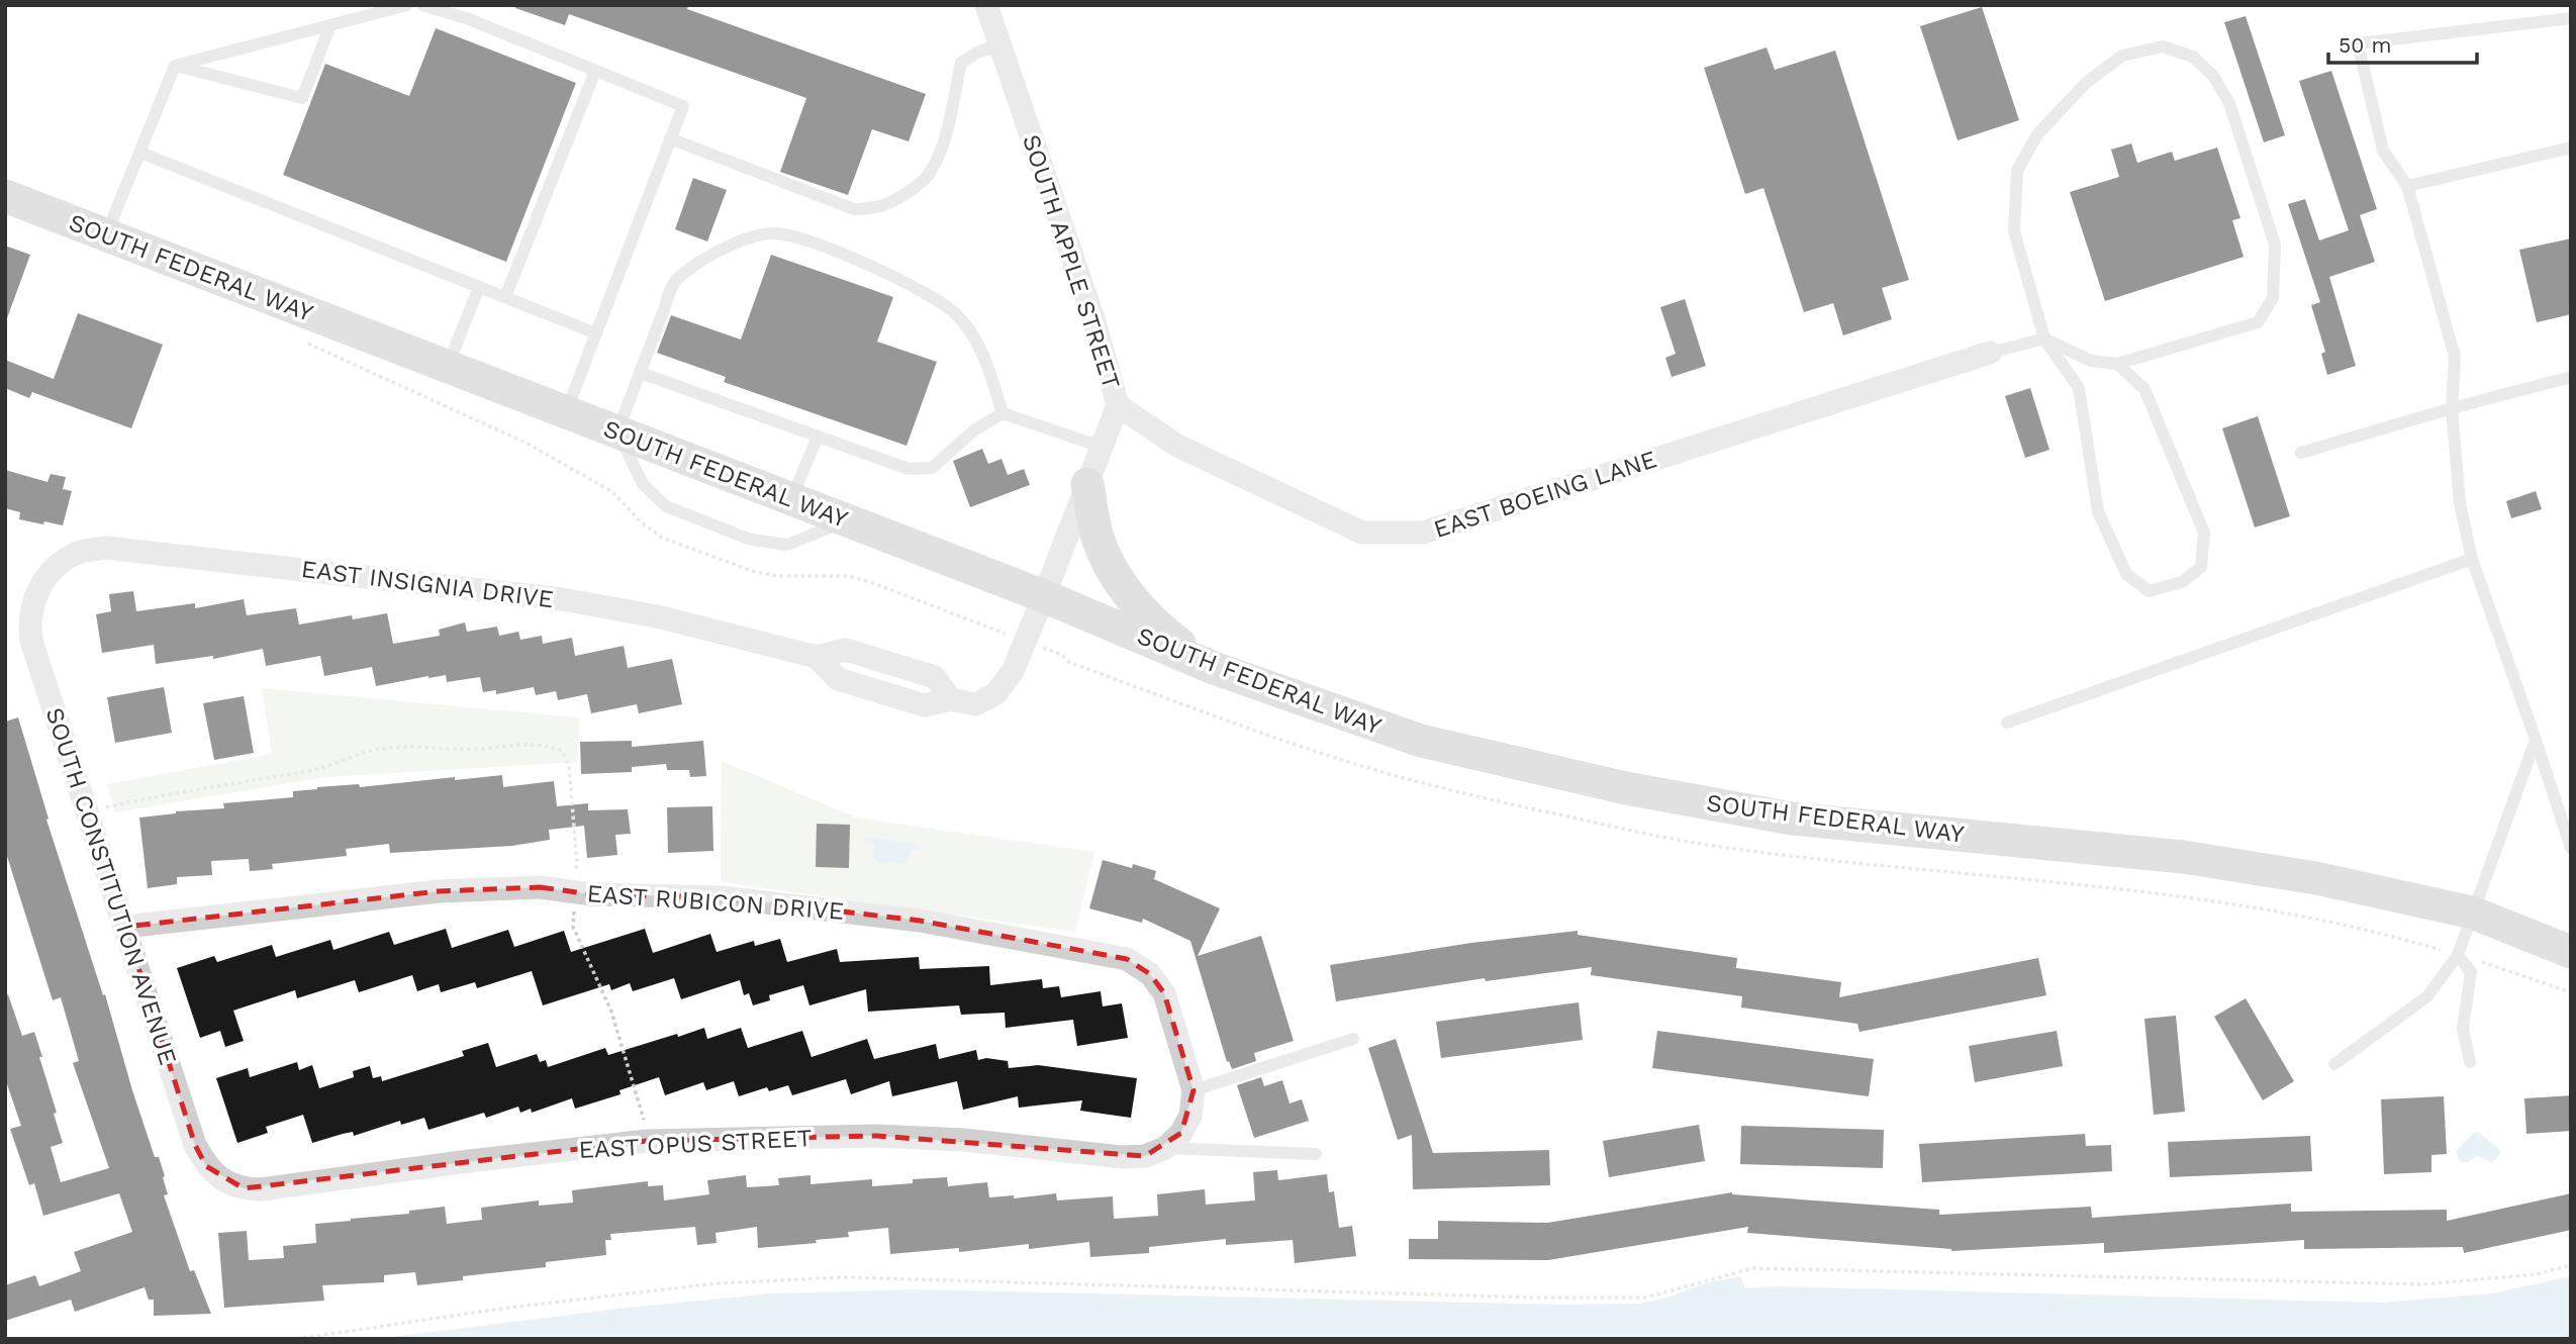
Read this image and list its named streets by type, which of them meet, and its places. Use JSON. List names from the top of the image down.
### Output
{
  "streets": {
    "main road": ["SOUTH FEDERAL WAY"],
    "street": [
      "SOUTH APPLE STREET",
      "EAST BOEING LANE",
      "EAST INSIGNIA DRIVE",
      "SOUTH CONSTITUTION AVENUE",
      "EAST RUBICON DRIVE",
      "EAST OPUS STREET"
    ]
  },
  "crossings": [
    ["SOUTH APPLE STREET", "SOUTH FEDERAL WAY"],
    ["SOUTH APPLE STREET", "EAST BOEING LANE"],
    ["SOUTH APPLE STREET", "EAST INSIGNIA DRIVE"],
    ["SOUTH FEDERAL WAY", "EAST INSIGNIA DRIVE"],
    ["EAST INSIGNIA DRIVE", "SOUTH CONSTITUTION AVENUE"],
    ["SOUTH CONSTITUTION AVENUE", "EAST RUBICON DRIVE"],
    ["SOUTH CONSTITUTION AVENUE", "EAST OPUS STREET"],
    ["EAST RUBICON DRIVE", "EAST OPUS STREET"]
  ],
  "scale_bar": "50 m"
}
